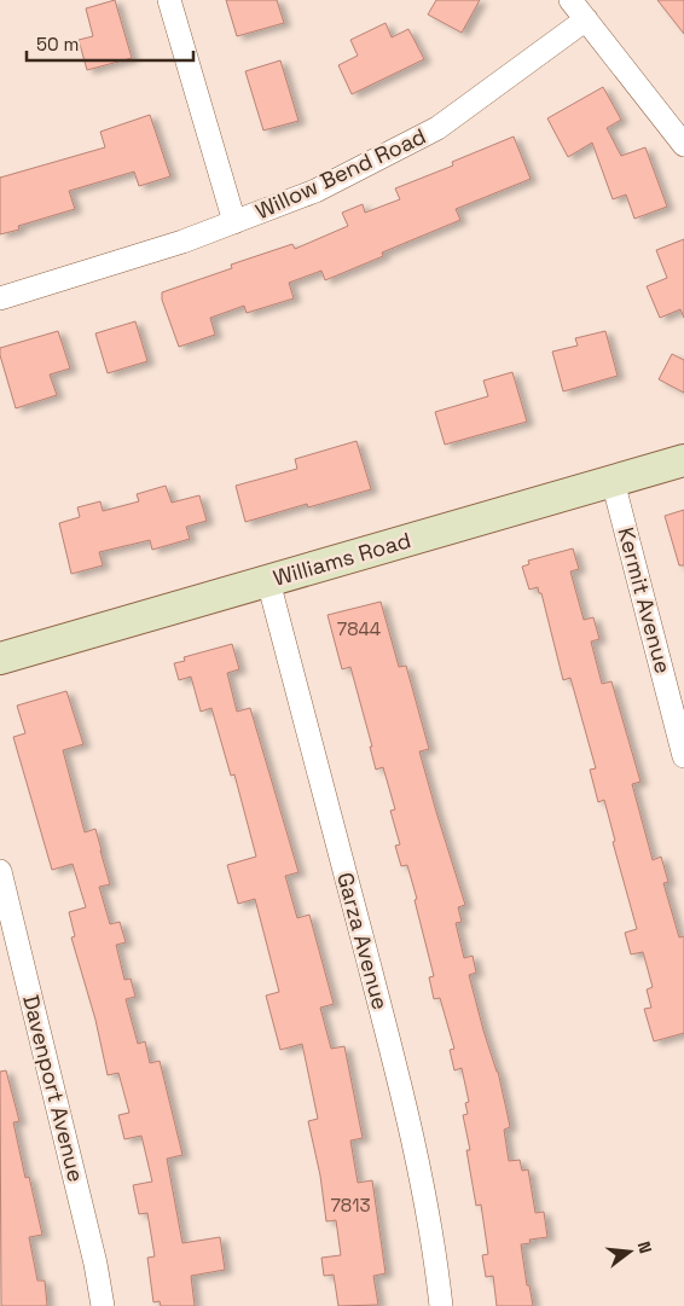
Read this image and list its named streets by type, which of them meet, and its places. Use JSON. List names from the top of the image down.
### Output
{
  "streets": {
    "street": [
      "Willow Bend Road",
      "Williams Road",
      "Kermit Avenue",
      "Garza Avenue",
      "Davenport Avenue"
    ]
  },
  "crossings": [
    ["Williams Road", "Kermit Avenue"],
    ["Williams Road", "Garza Avenue"]
  ],
  "house_numbers": ["7844", "7813"],
  "scale_bar": "50 m",
  "north": "right"
}
